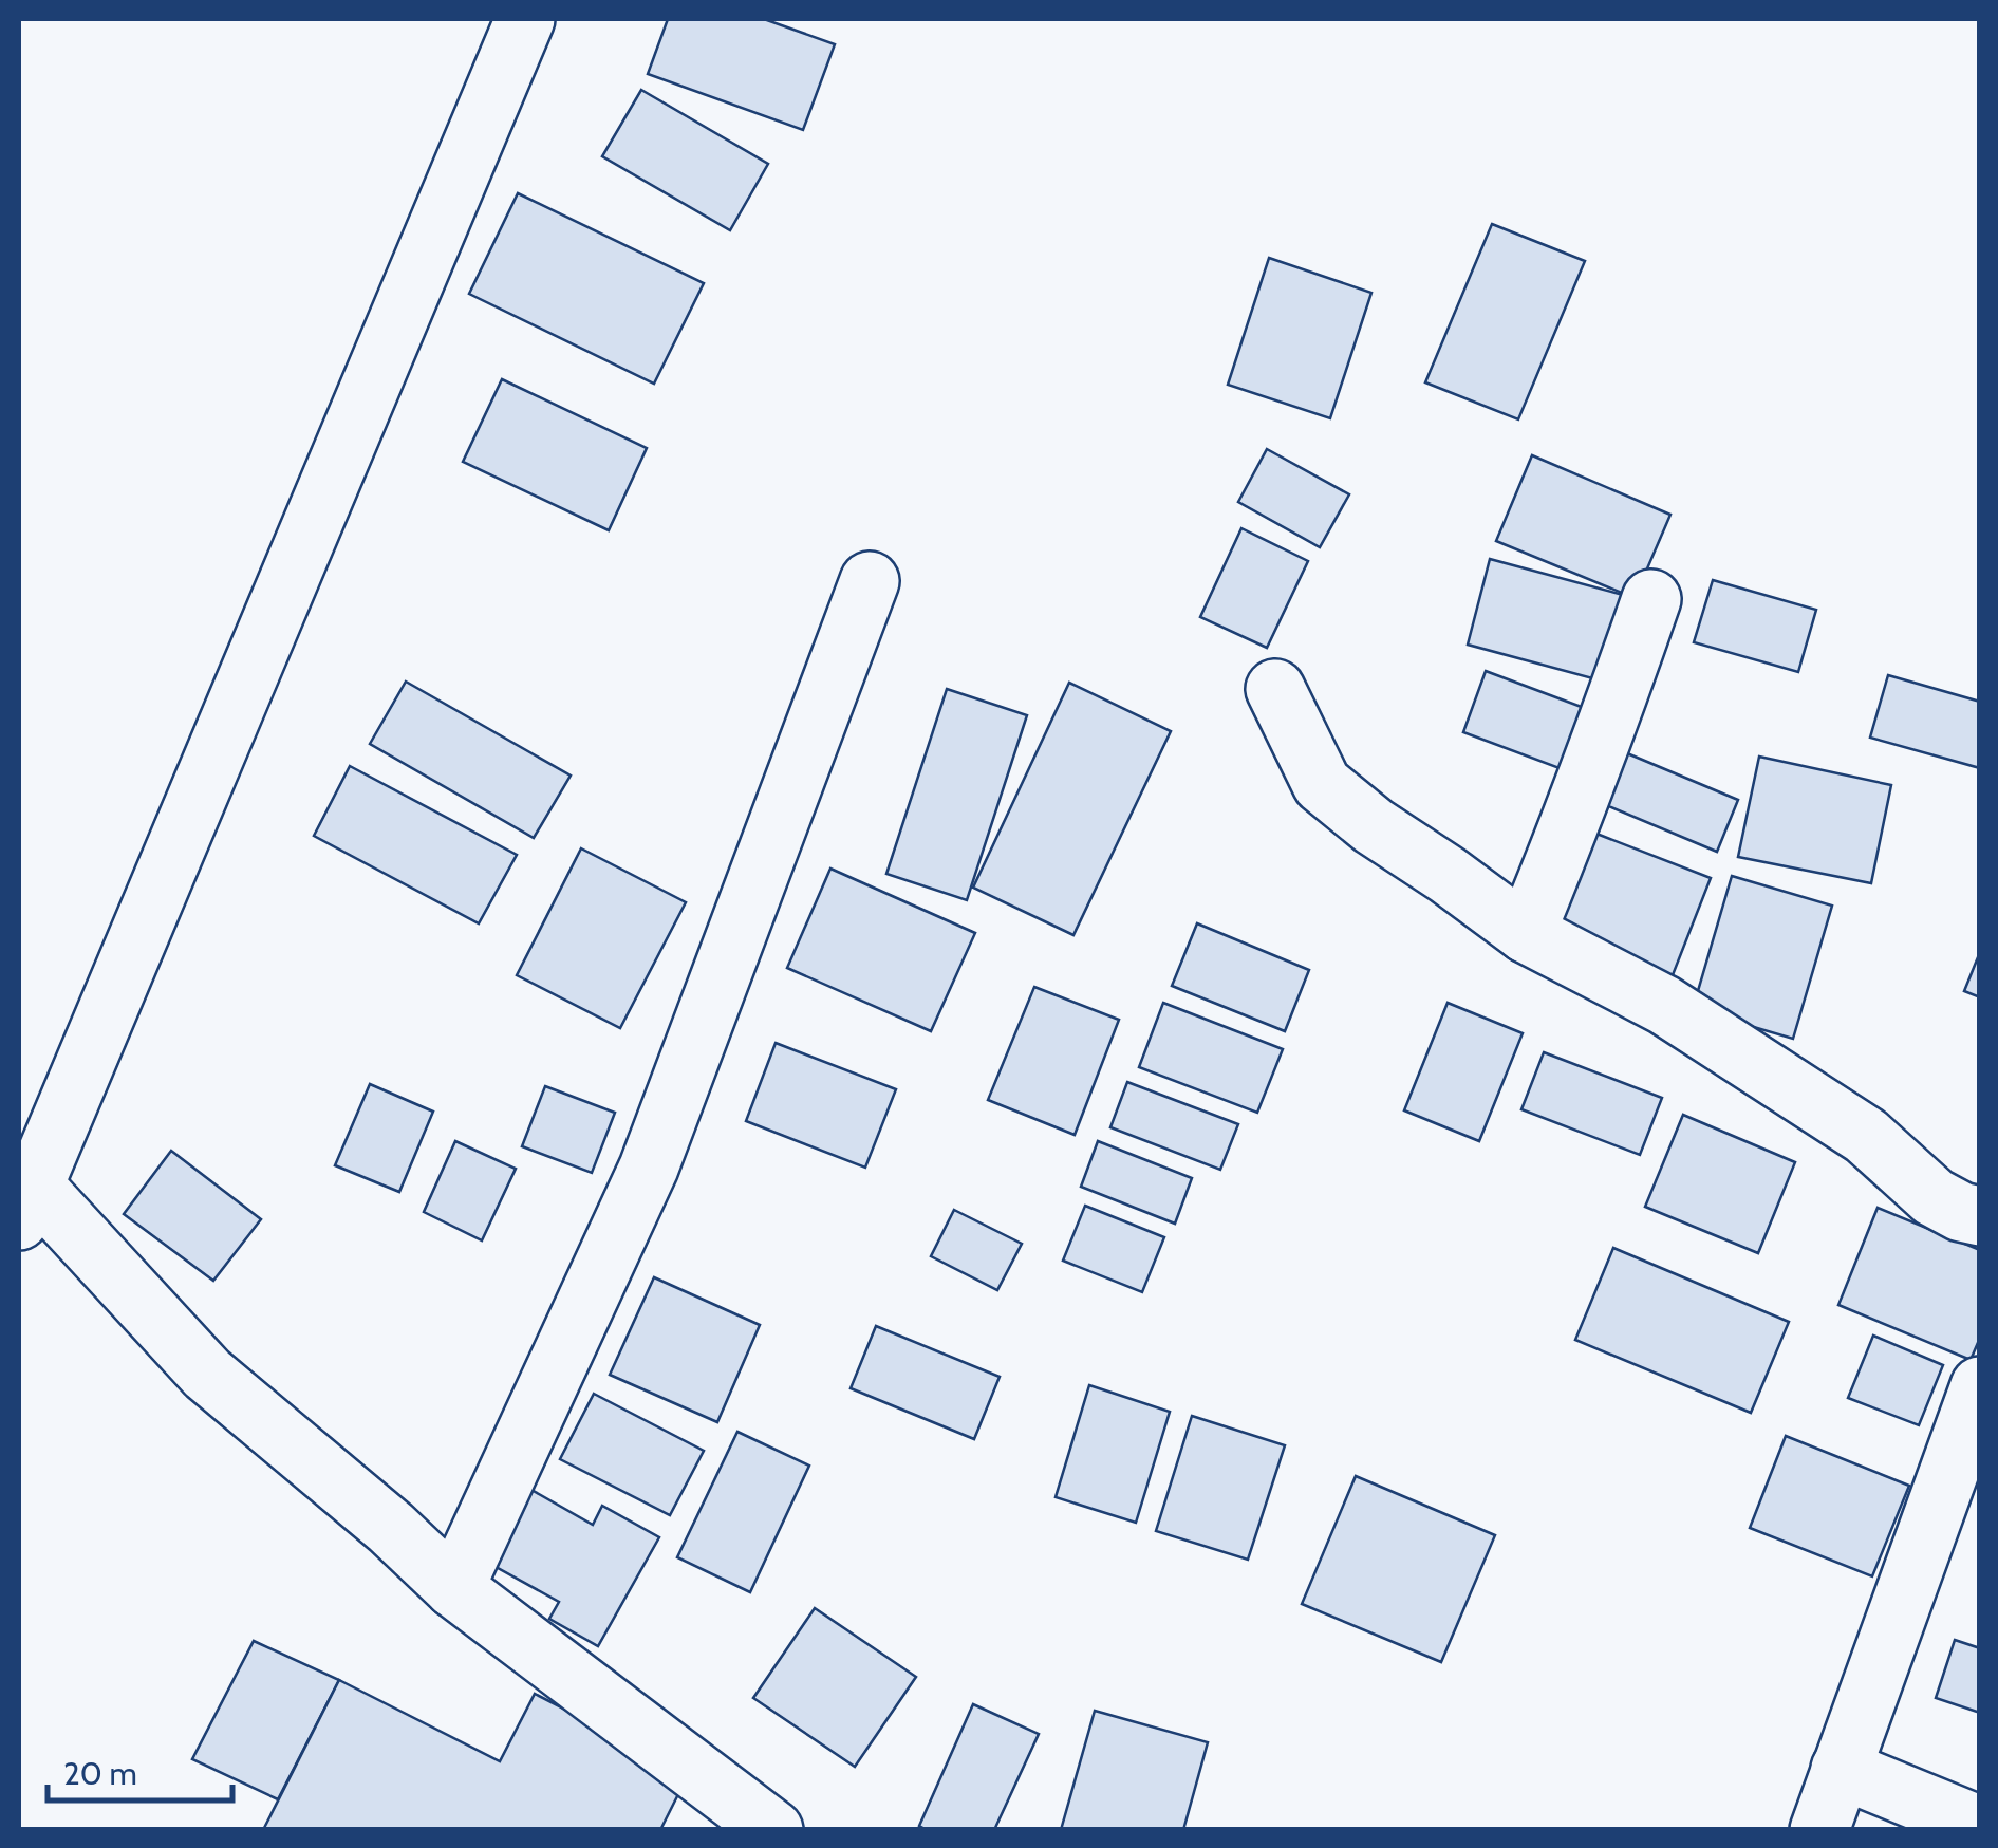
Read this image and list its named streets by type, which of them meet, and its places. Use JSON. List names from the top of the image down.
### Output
{
  "scale_bar": "20 m"
}
